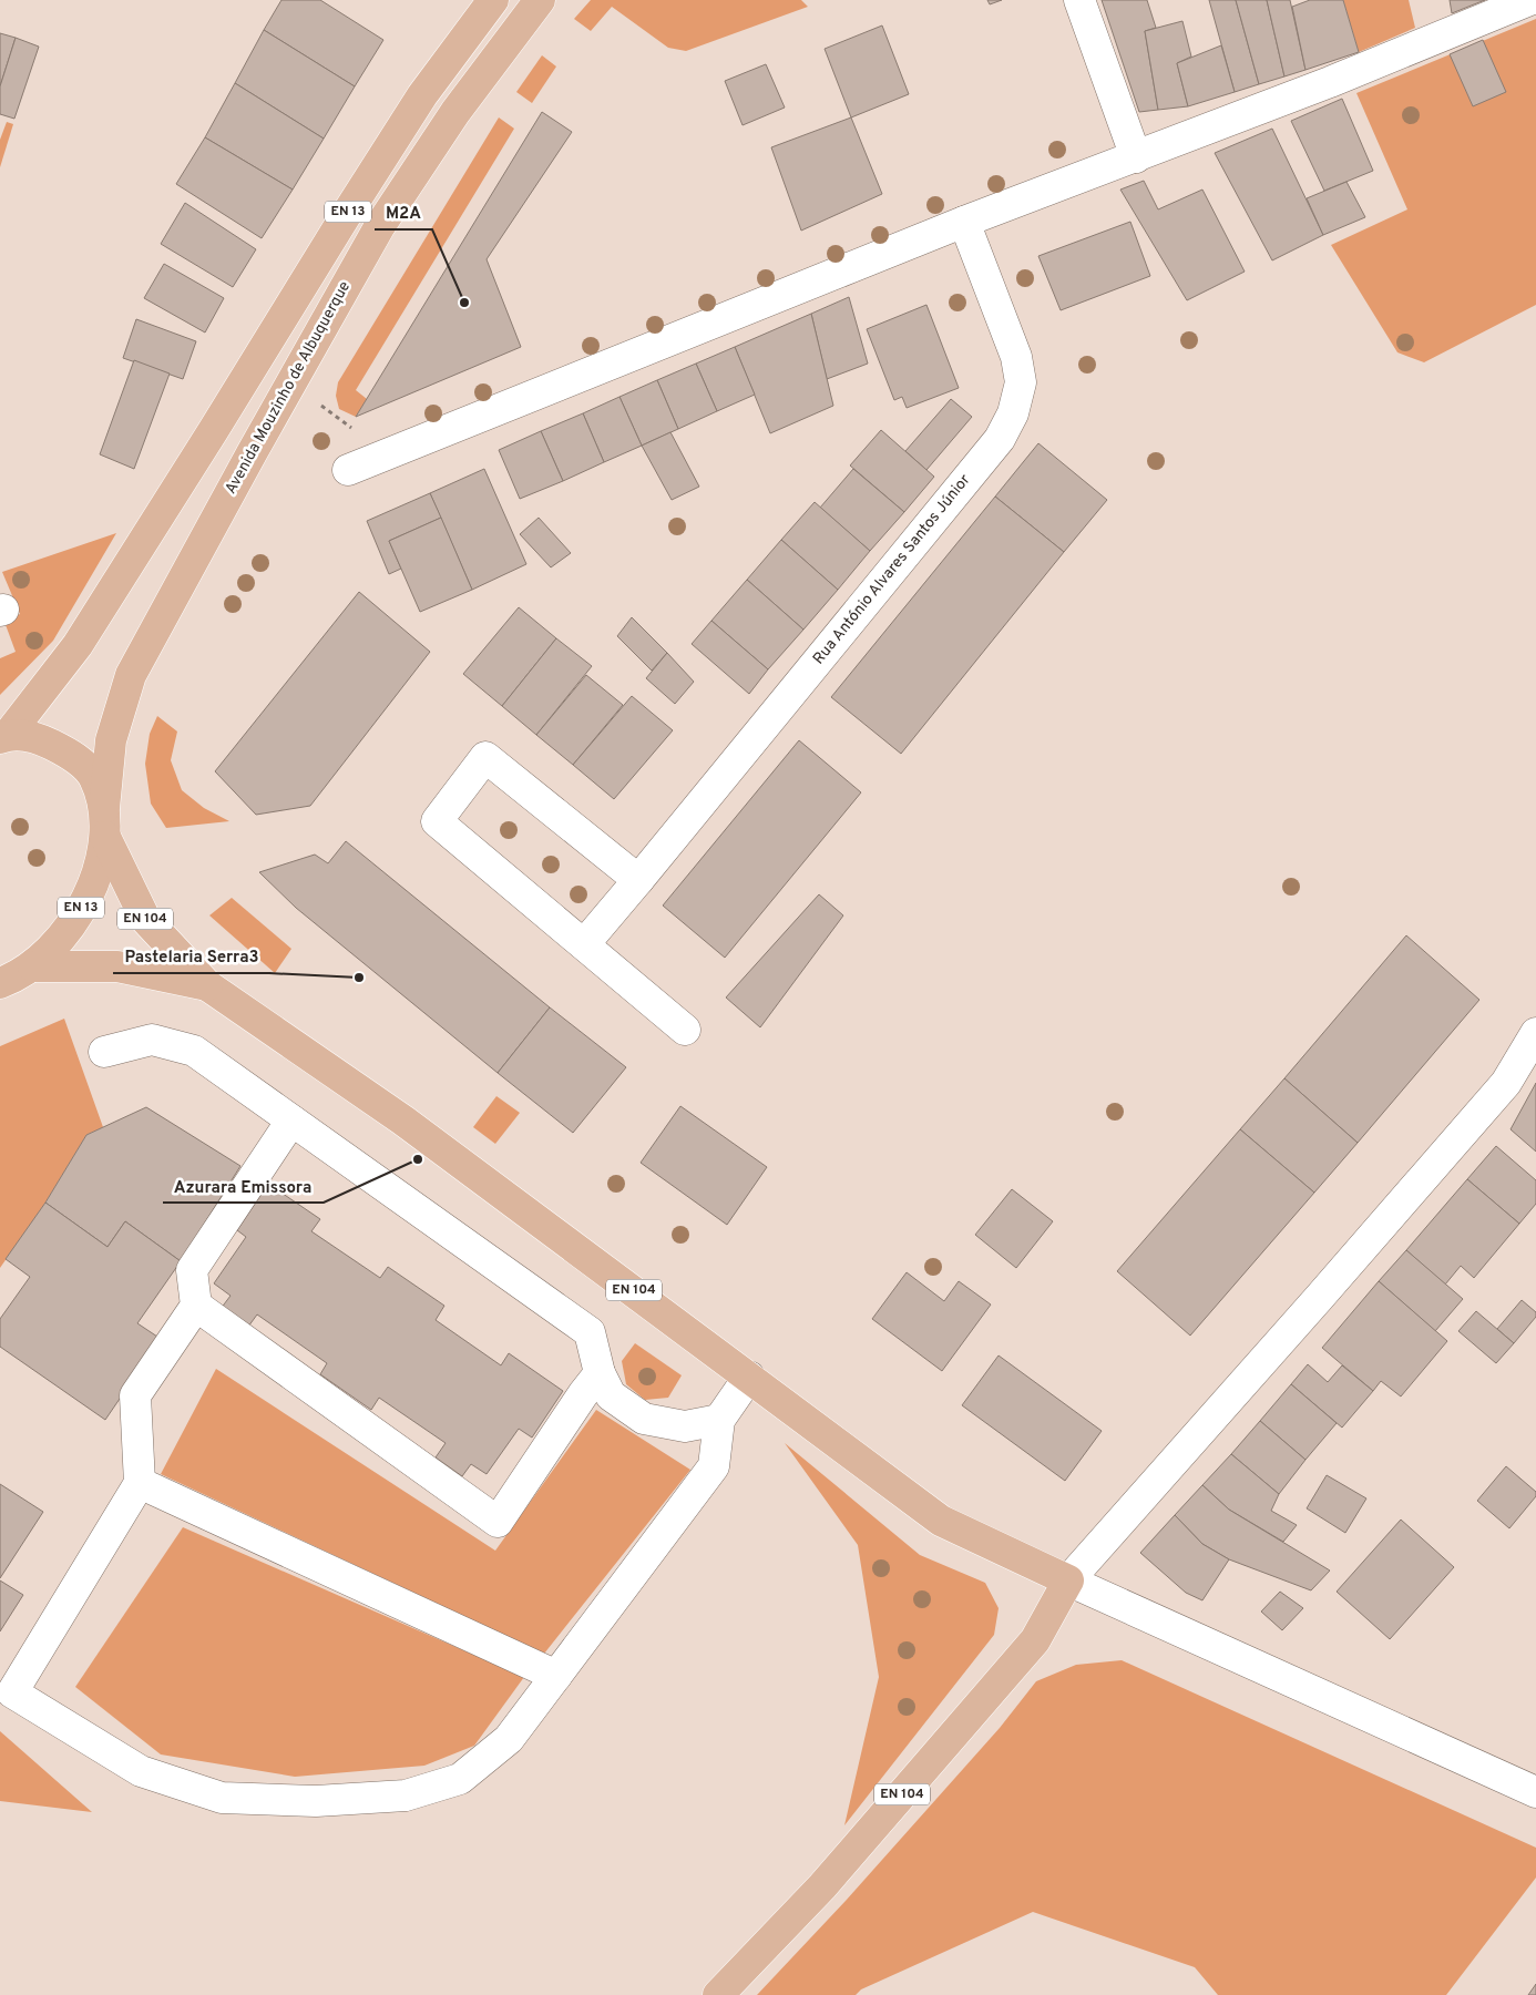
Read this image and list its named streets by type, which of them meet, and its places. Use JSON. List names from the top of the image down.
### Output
{
  "streets": {
    "main road": ["EN 13", "Avenida Mouzinho de Albuquerque", "EN 104"],
    "street": ["Rua António Alvares Santos Júnior"]
  },
  "crossings": [
    ["EN 13", "Avenida Mouzinho de Albuquerque"],
    ["EN 13", "EN 104"]
  ],
  "places": ["M2A", "Pastelaria Serra3", "Azurara Emissora"]
}
